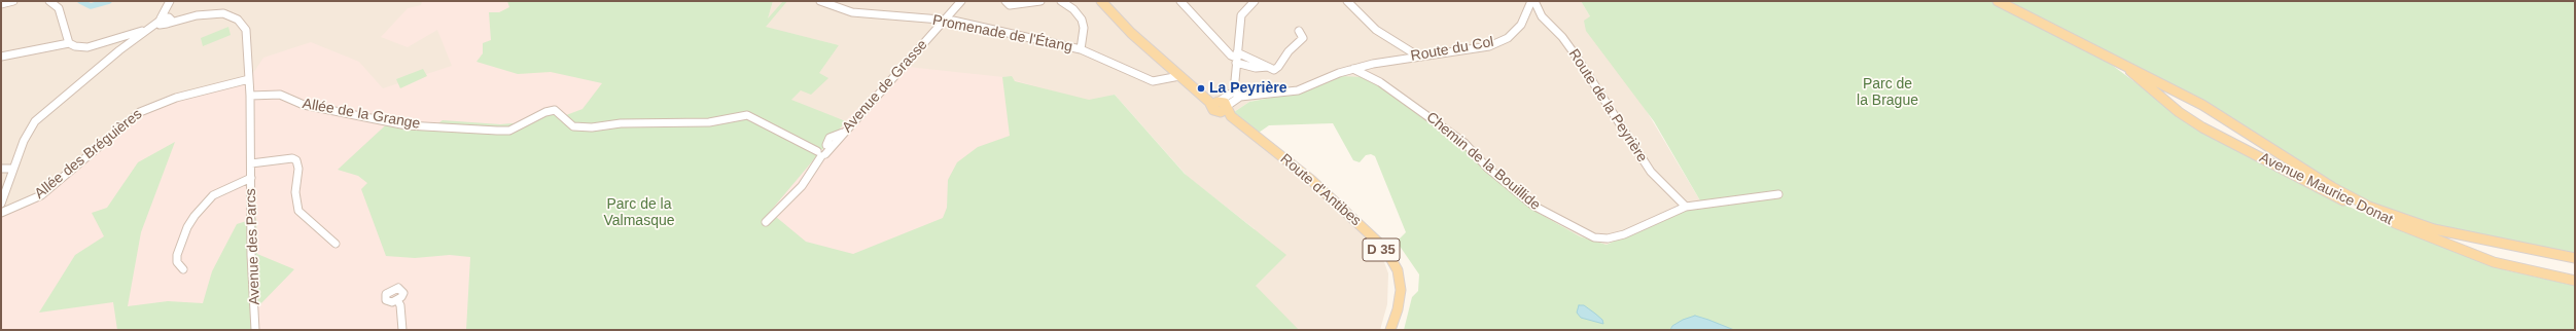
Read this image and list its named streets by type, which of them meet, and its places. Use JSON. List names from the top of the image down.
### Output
{
  "streets": {
    "main road": ["Avenue Maurice Donat", "Route d'Antibes", "D 35"],
    "street": [
      "Promenade de l'Étang",
      "Route du Col",
      "Avenue de Grasse",
      "Route de la Peyrière",
      "Allée de la Grange",
      "Allée des Bréguières",
      "Chemin de la Bouillide",
      "Avenue des Parcs"
    ]
  },
  "crossings": [
    ["Promenade de l'Étang", "Avenue de Grasse"],
    ["Promenade de l'Étang", "D 35"],
    ["Route du Col", "Chemin de la Bouillide"],
    ["Avenue de Grasse", "Allée de la Grange"],
    ["Route de la Peyrière", "Chemin de la Bouillide"],
    ["Allée de la Grange", "Avenue des Parcs"],
    ["Allée des Bréguières", "Avenue des Parcs"],
    ["Route d'Antibes", "D 35"]
  ],
  "parks": ["Parc de la Brague", "Parc de la Valmasque"],
  "places": ["La Peyrière"]
}
